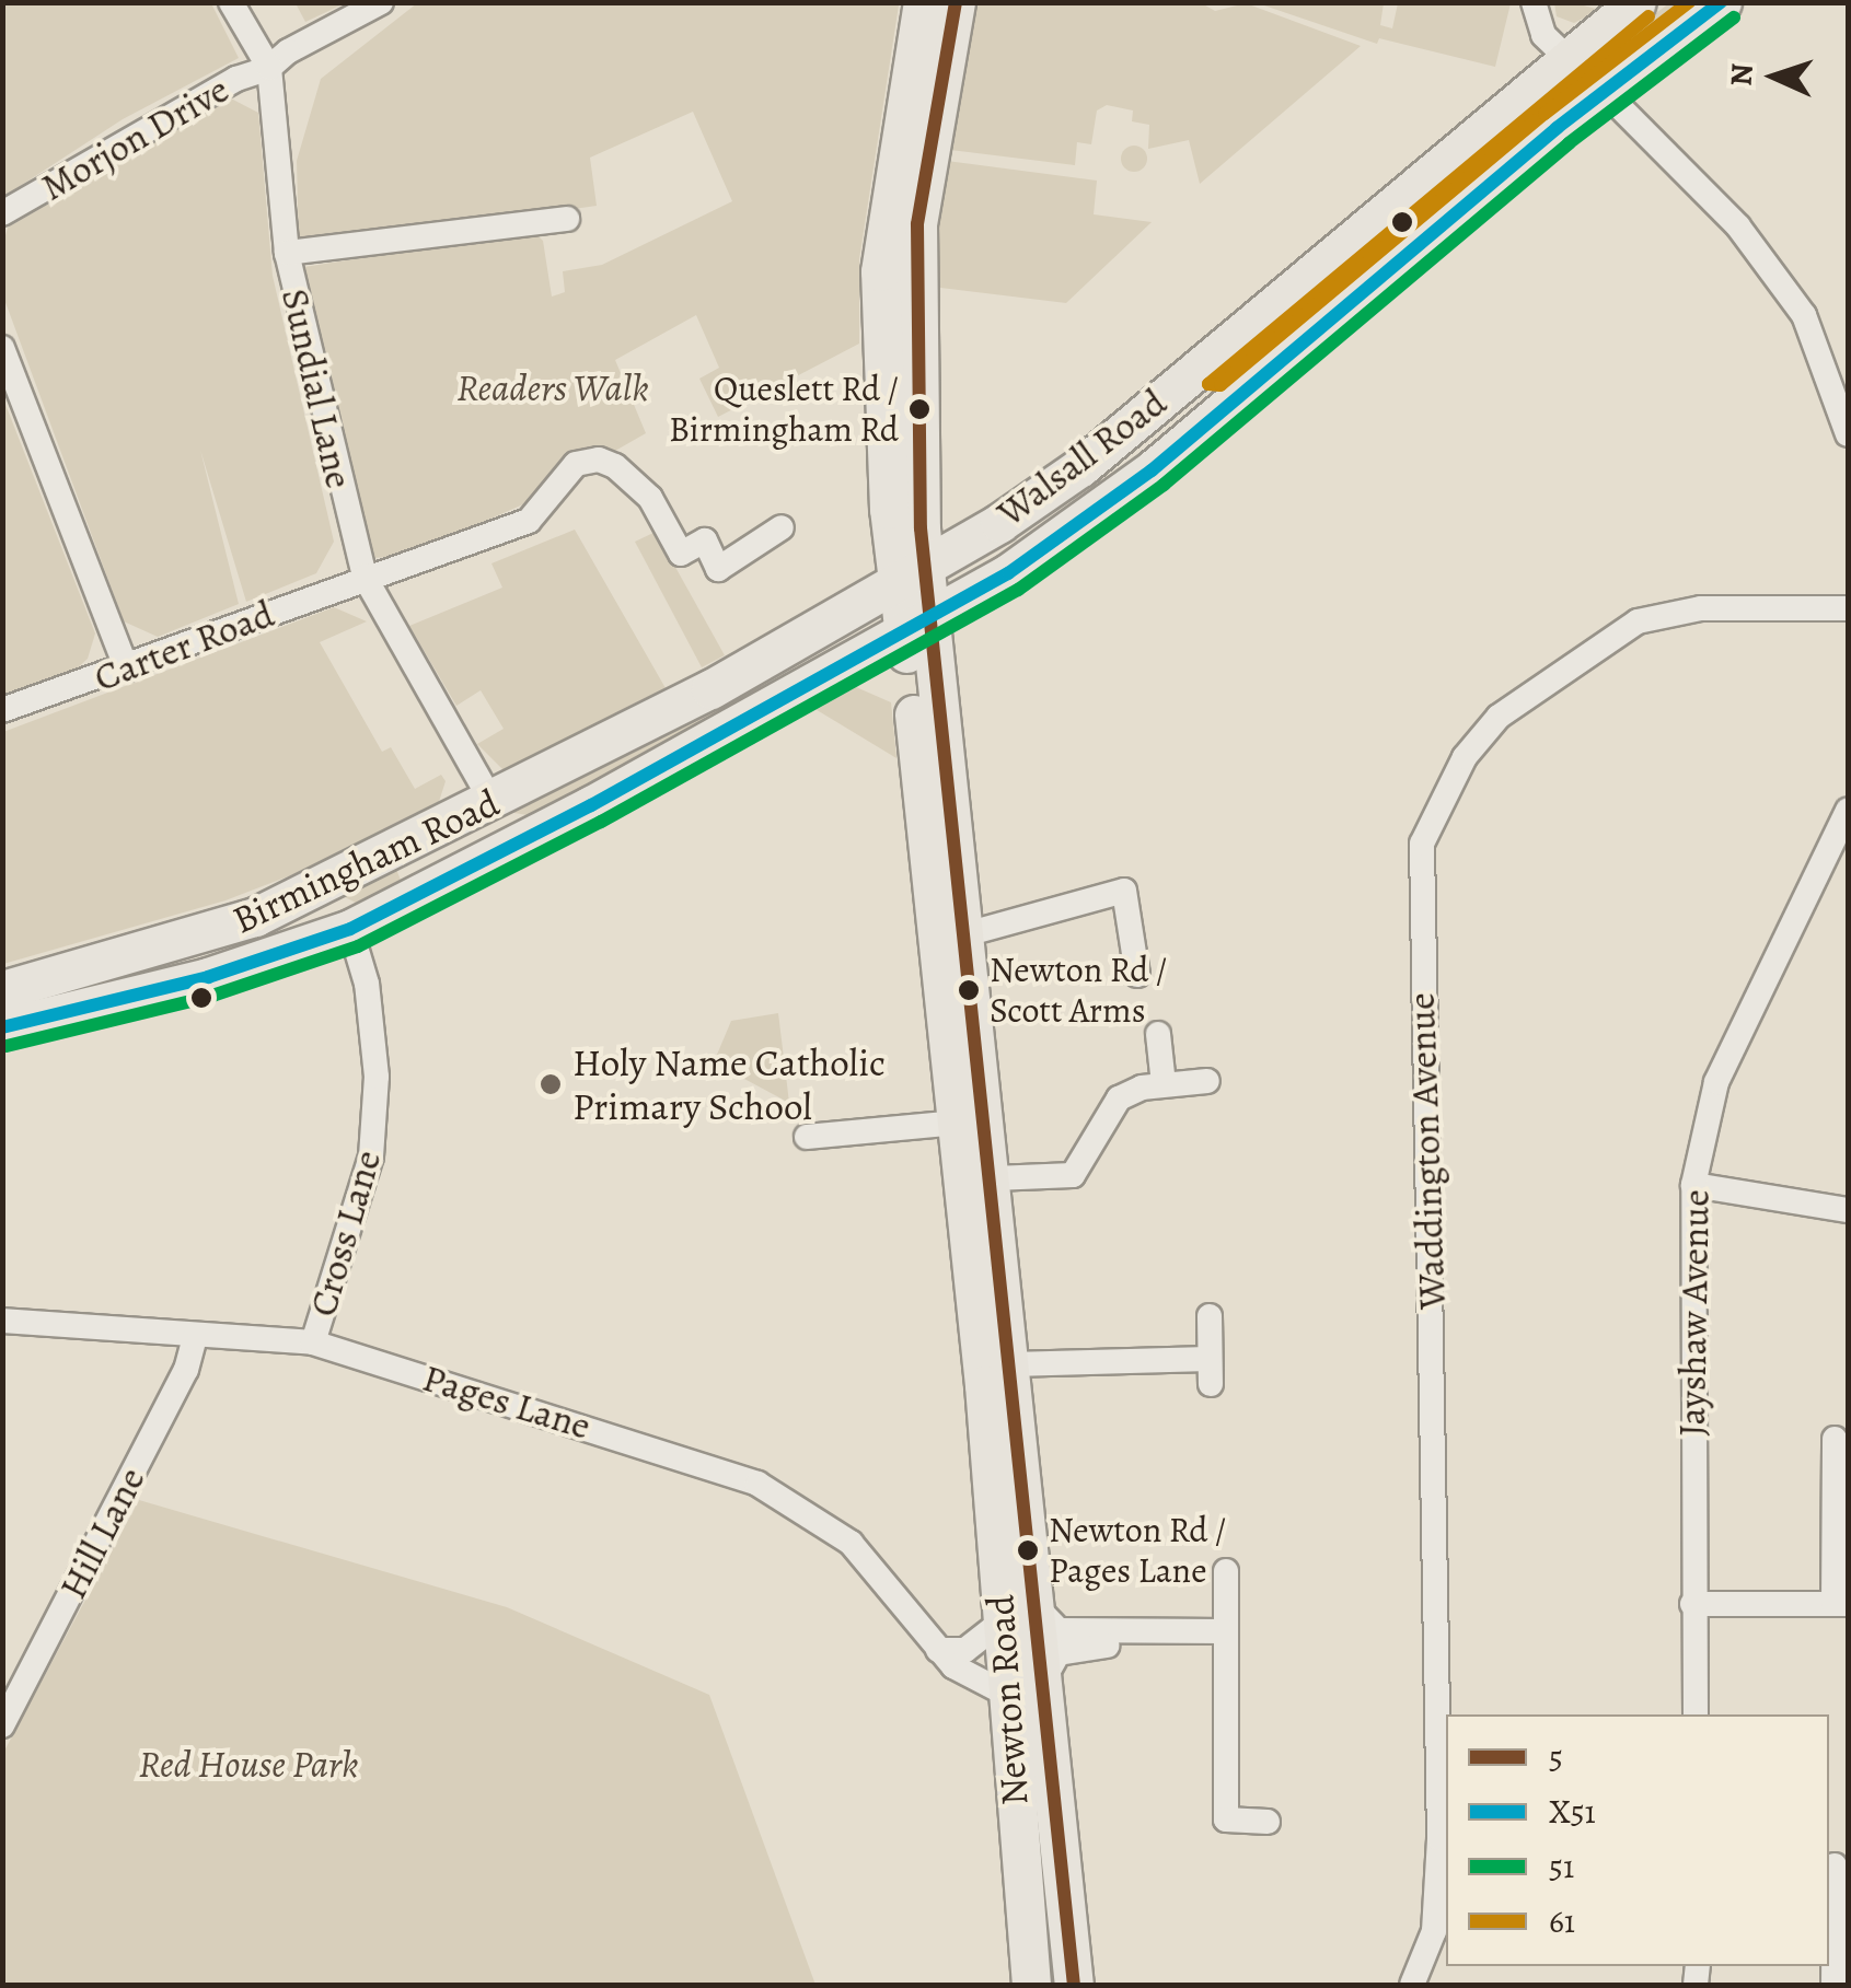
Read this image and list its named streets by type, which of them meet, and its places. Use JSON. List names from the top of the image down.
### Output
{
  "streets": {
    "highway": ["Walsall Road", "Birmingham Road", "Newton Road"],
    "street": [
      "Morjon Drive",
      "Sundial Lane",
      "Carter Road",
      "Waddington Avenue",
      "Cross Lane",
      "Jayshaw Avenue",
      "Pages Lane",
      "Hill Lane"
    ]
  },
  "crossings": [
    ["Morjon Drive", "Sundial Lane"],
    ["Sundial Lane", "Carter Road"],
    ["Sundial Lane", "Birmingham Road"],
    ["Walsall Road", "Birmingham Road"],
    ["Walsall Road", "Newton Road"],
    ["Birmingham Road", "Cross Lane"],
    ["Birmingham Road", "Newton Road"],
    ["Cross Lane", "Pages Lane"],
    ["Pages Lane", "Hill Lane"],
    ["Pages Lane", "Newton Road"]
  ],
  "parks": ["Readers Walk", "Red House Park"],
  "places": [
    "Queslett Rd / Birmingham Rd",
    "Newton Rd / Scott Arms",
    "Holy Name Catholic Primary School",
    "Newton Rd / Pages Lane"
  ],
  "lines": [
    "transit line 5",
    "transit line X51",
    "transit line 61",
    "transit line 51"
  ],
  "legend": [
    "5",
    "X51",
    "51",
    "61"
  ],
  "north": "left"
}
